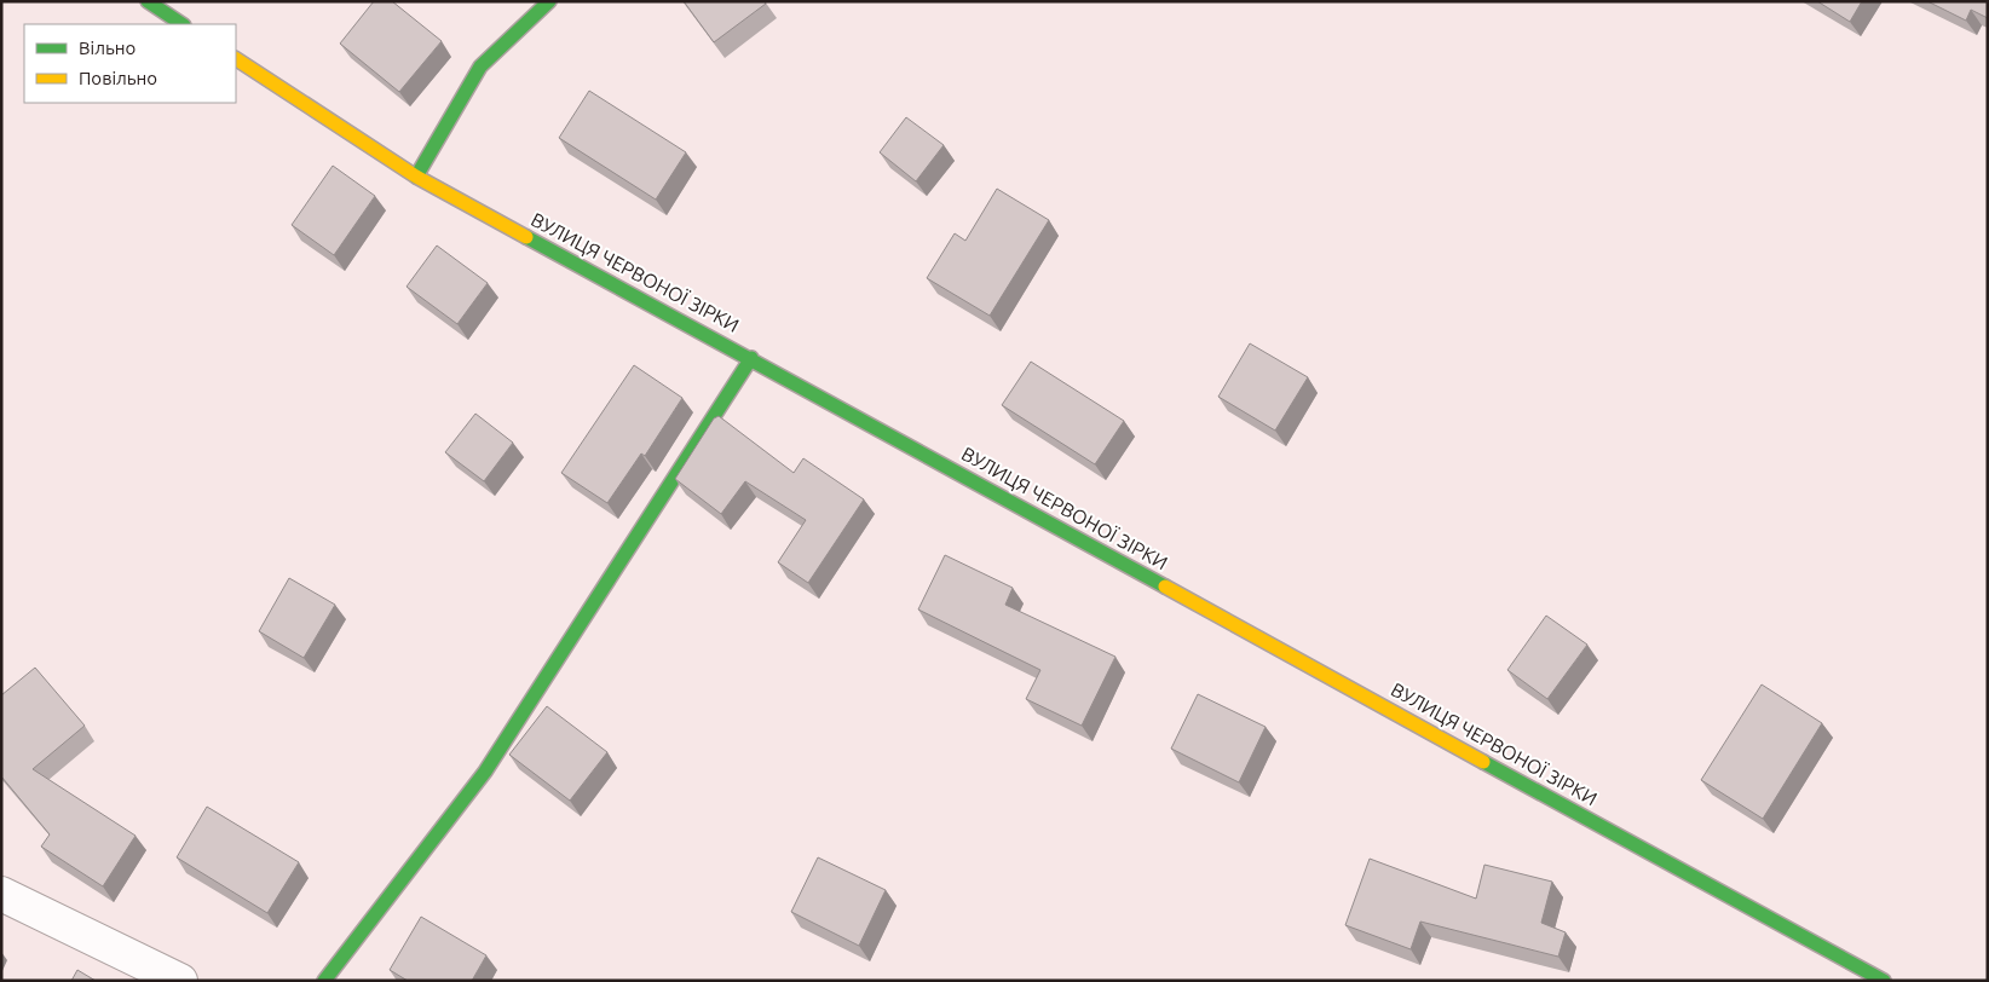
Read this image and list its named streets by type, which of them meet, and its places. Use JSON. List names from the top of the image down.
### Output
{
  "streets": {
    "street": ["ВУЛИЦЯ ЧЕРВОНОЇ ЗІРКИ"]
  },
  "legend": ["Вільно", "Повільно"]
}
